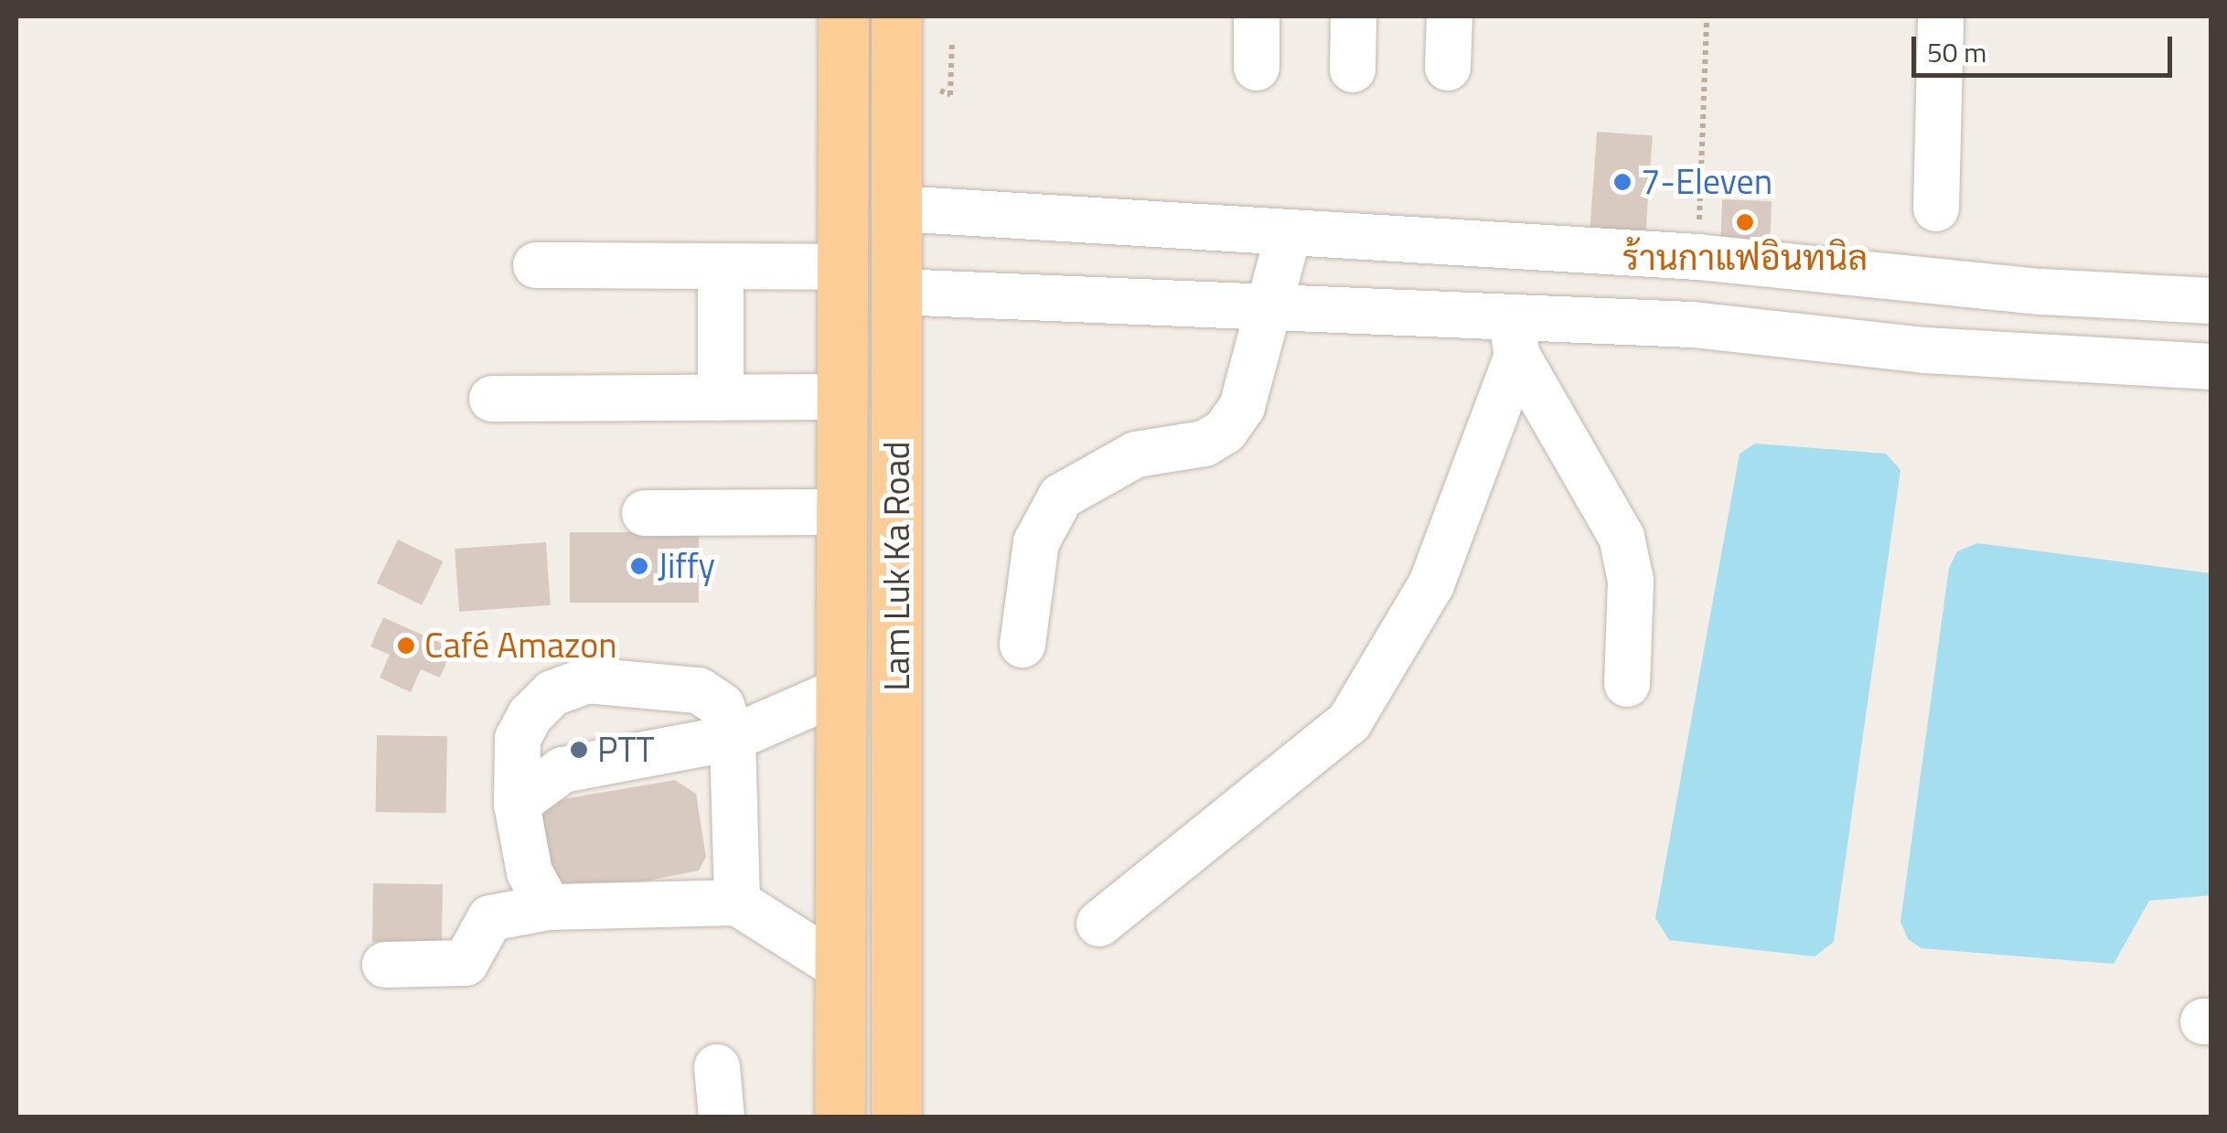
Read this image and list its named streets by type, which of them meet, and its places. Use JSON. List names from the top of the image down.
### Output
{
  "streets": {
    "main road": ["Lam Luk Ka Road"]
  },
  "places": [
    "7-Eleven",
    "ร้านกาแฟอินทนิล",
    "Jiffy",
    "Café Amazon",
    "PTT"
  ],
  "scale_bar": "50 m"
}
